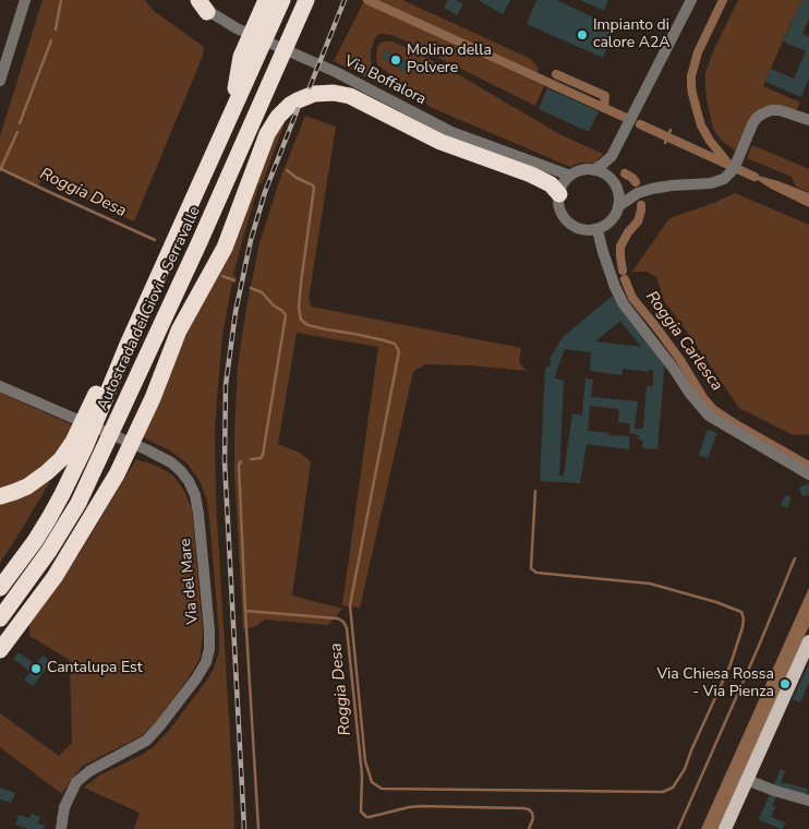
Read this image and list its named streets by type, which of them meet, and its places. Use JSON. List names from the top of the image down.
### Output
{
  "streets": {
    "highway": ["Autostrada dei Giovi - Serravalle"],
    "street": ["Via Boffalora", "Via del Mare"]
  },
  "water": ["Roggia Desa", "Roggia Carlesca"],
  "places": [
    "Impianto di calore A2A",
    "Molino della Polvere",
    "Cantalupa Est",
    "Via Chiesa Rossa - Via Pienza"
  ]
}
